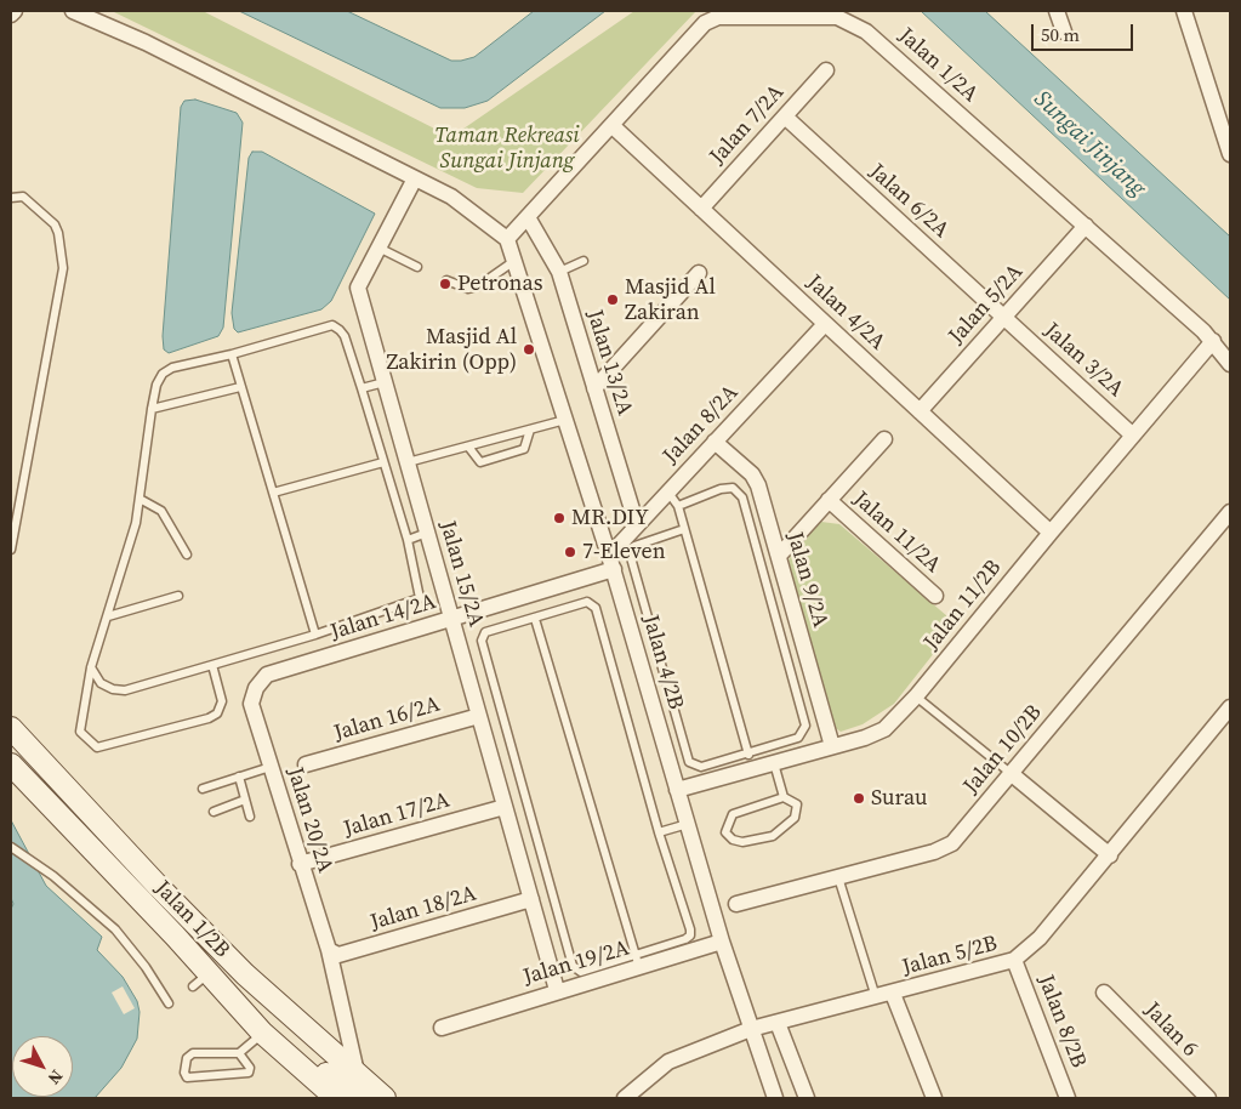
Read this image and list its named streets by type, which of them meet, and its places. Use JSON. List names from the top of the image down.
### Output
{
  "streets": {
    "street": [
      "Jalan 1/2A",
      "Jalan 7/2A",
      "Jalan 6/2A",
      "Jalan 5/2A",
      "Jalan 4/2A",
      "Jalan 3/2A",
      "Jalan 13/2A",
      "Jalan 8/2A",
      "Jalan 11/2A",
      "Jalan 15/2A",
      "Jalan 9/2A",
      "Jalan 11/2B",
      "Jalan 14/2A",
      "Jalan 4/2B",
      "Jalan 16/2A",
      "Jalan 10/2B",
      "Jalan 17/2A",
      "Jalan 20/2A",
      "Jalan 18/2A",
      "Jalan 1/2B",
      "Jalan 5/2B",
      "Jalan 19/2A",
      "Jalan 8/2B",
      "Jalan 6"
    ]
  },
  "crossings": [
    ["Jalan 1/2A", "Jalan 5/2A"],
    ["Jalan 1/2A", "Jalan 4/2A"],
    ["Jalan 1/2A", "Jalan 13/2A"],
    ["Jalan 1/2A", "Jalan 11/2B"],
    ["Jalan 1/2A", "Jalan 4/2B"],
    ["Jalan 7/2A", "Jalan 6/2A"],
    ["Jalan 7/2A", "Jalan 4/2A"],
    ["Jalan 6/2A", "Jalan 5/2A"],
    ["Jalan 6/2A", "Jalan 3/2A"],
    ["Jalan 5/2A", "Jalan 4/2A"],
    ["Jalan 5/2A", "Jalan 3/2A"],
    ["Jalan 4/2A", "Jalan 8/2A"],
    ["Jalan 4/2A", "Jalan 11/2B"],
    ["Jalan 3/2A", "Jalan 11/2B"],
    ["Jalan 13/2A", "Jalan 8/2A"],
    ["Jalan 8/2A", "Jalan 9/2A"],
    ["Jalan 8/2A", "Jalan 14/2A"],
    ["Jalan 8/2A", "Jalan 4/2B"],
    ["Jalan 15/2A", "Jalan 14/2A"],
    ["Jalan 15/2A", "Jalan 16/2A"],
    ["Jalan 15/2A", "Jalan 17/2A"],
    ["Jalan 15/2A", "Jalan 18/2A"],
    ["Jalan 15/2A", "Jalan 19/2A"],
    ["Jalan 9/2A", "Jalan 11/2B"],
    ["Jalan 11/2B", "Jalan 4/2B"],
    ["Jalan 14/2A", "Jalan 4/2B"],
    ["Jalan 14/2A", "Jalan 20/2A"],
    ["Jalan 4/2B", "Jalan 5/2B"],
    ["Jalan 4/2B", "Jalan 19/2A"],
    ["Jalan 17/2A", "Jalan 20/2A"],
    ["Jalan 20/2A", "Jalan 18/2A"],
    ["Jalan 20/2A", "Jalan 1/2B"],
    ["Jalan 5/2B", "Jalan 8/2B"]
  ],
  "water": ["Sungai Jinjang"],
  "parks": ["Taman Rekreasi Sungai Jinjang"],
  "places": [
    "Petronas",
    "Masjid Al Zakiran",
    "Masjid Al Zakirin (Opp)",
    "MR.DIY",
    "7-Eleven",
    "Surau"
  ],
  "scale_bar": "50 m",
  "north": "bottom right"
}
